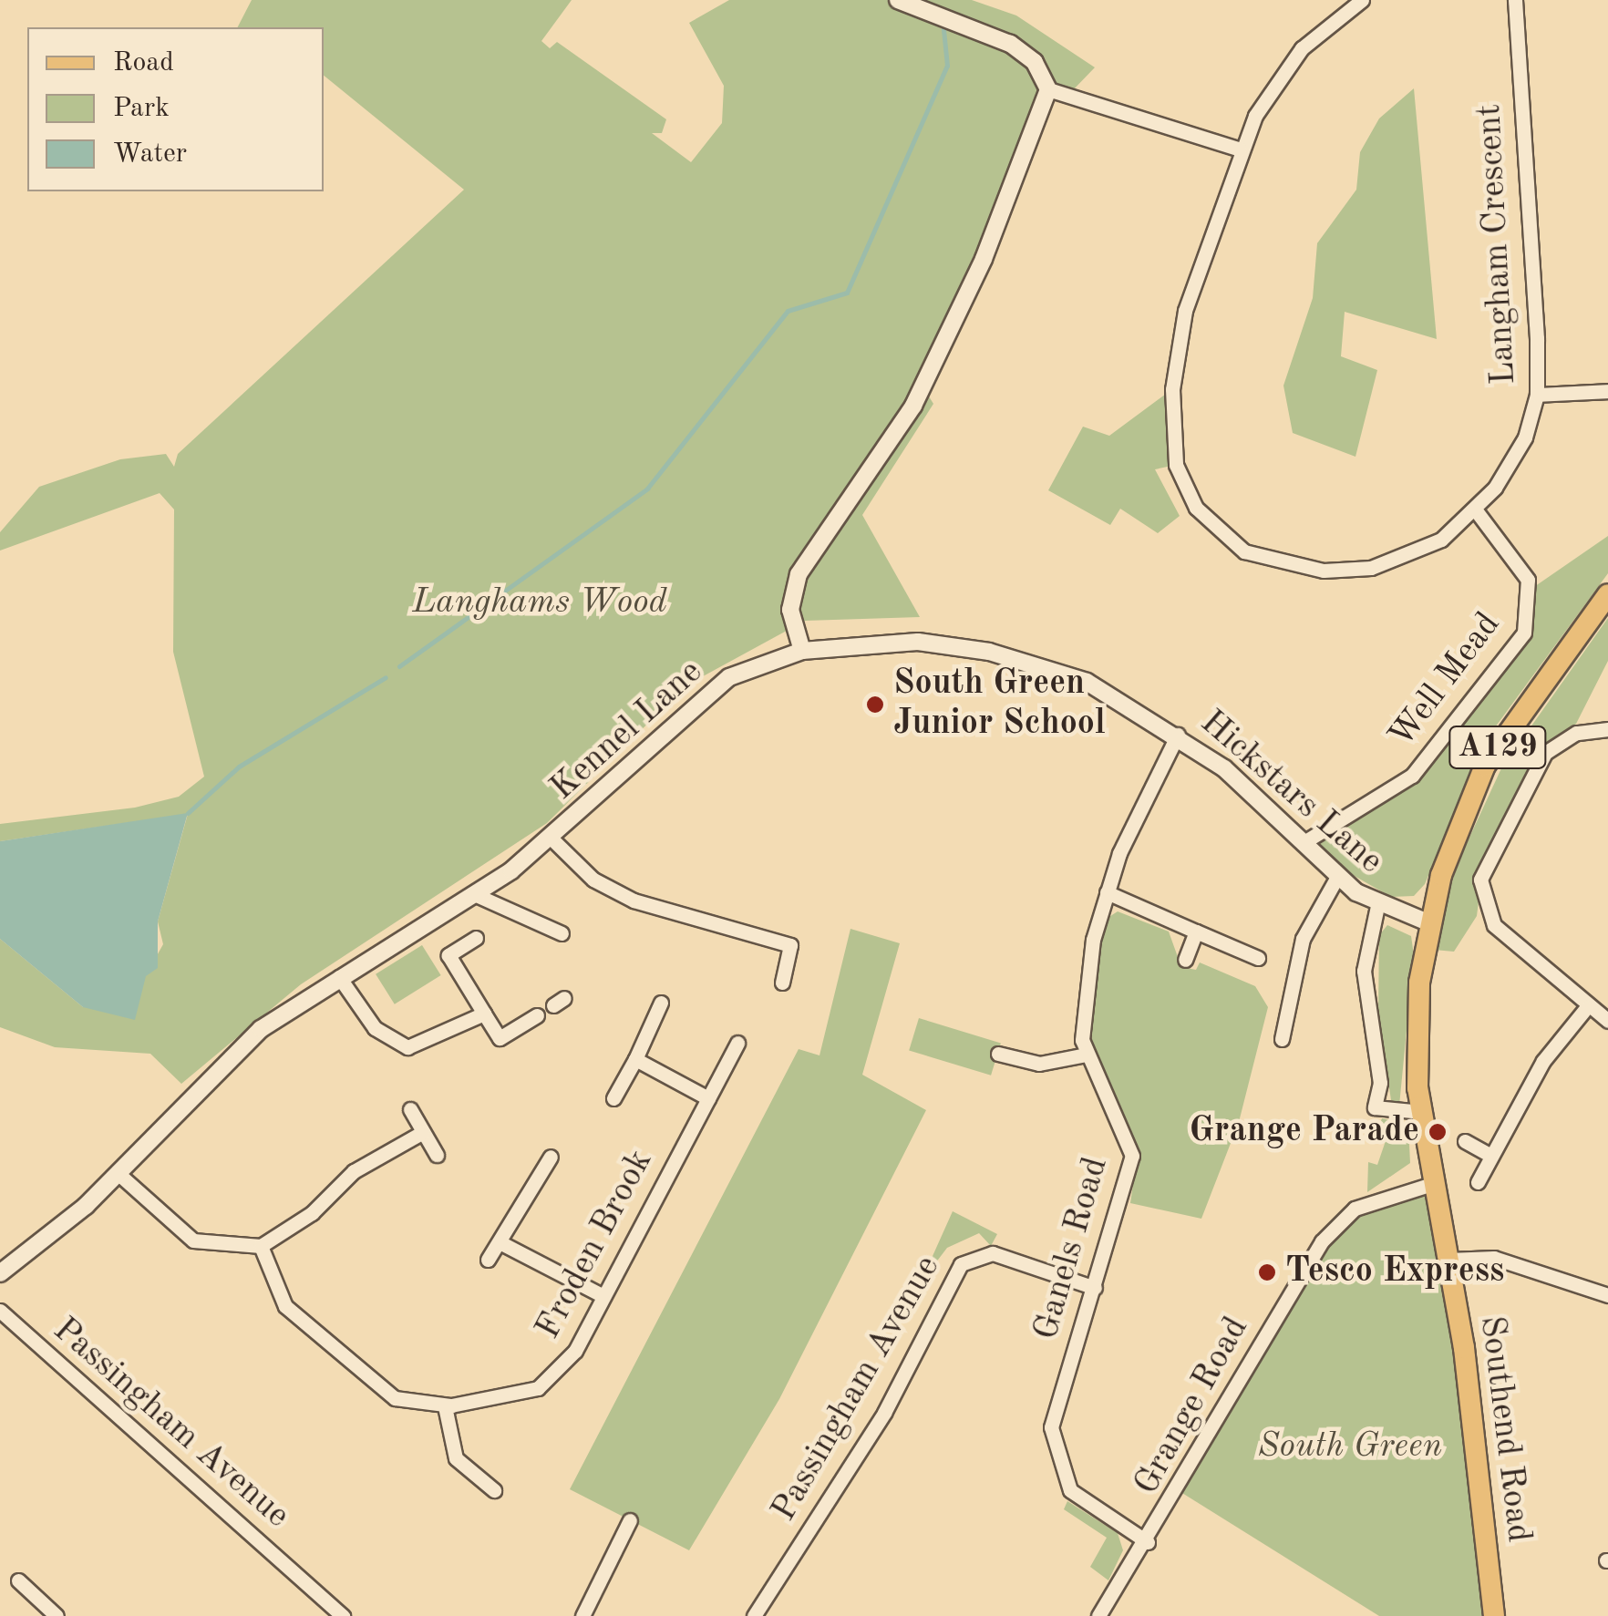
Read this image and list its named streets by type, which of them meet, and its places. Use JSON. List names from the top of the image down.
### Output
{
  "streets": {
    "main road": ["A129", "Southend Road"],
    "street": [
      "Langham Crescent",
      "Well Mead",
      "Kennel Lane",
      "Hickstars Lane",
      "Froden Brook",
      "Ganels Road",
      "Passingham Avenue",
      "Grange Road"
    ]
  },
  "crossings": [
    ["Langham Crescent", "Well Mead"],
    ["Well Mead", "Hickstars Lane"],
    ["Kennel Lane", "Hickstars Lane"],
    ["Hickstars Lane", "Ganels Road"],
    ["Hickstars Lane", "Southend Road"],
    ["Ganels Road", "Passingham Avenue"],
    ["Ganels Road", "Grange Road"],
    ["Grange Road", "Southend Road"]
  ],
  "parks": ["Langhams Wood", "South Green"],
  "places": ["South Green Junior School", "Grange Parade", "Tesco Express"],
  "legend": ["Road", "Park", "Water"]
}
